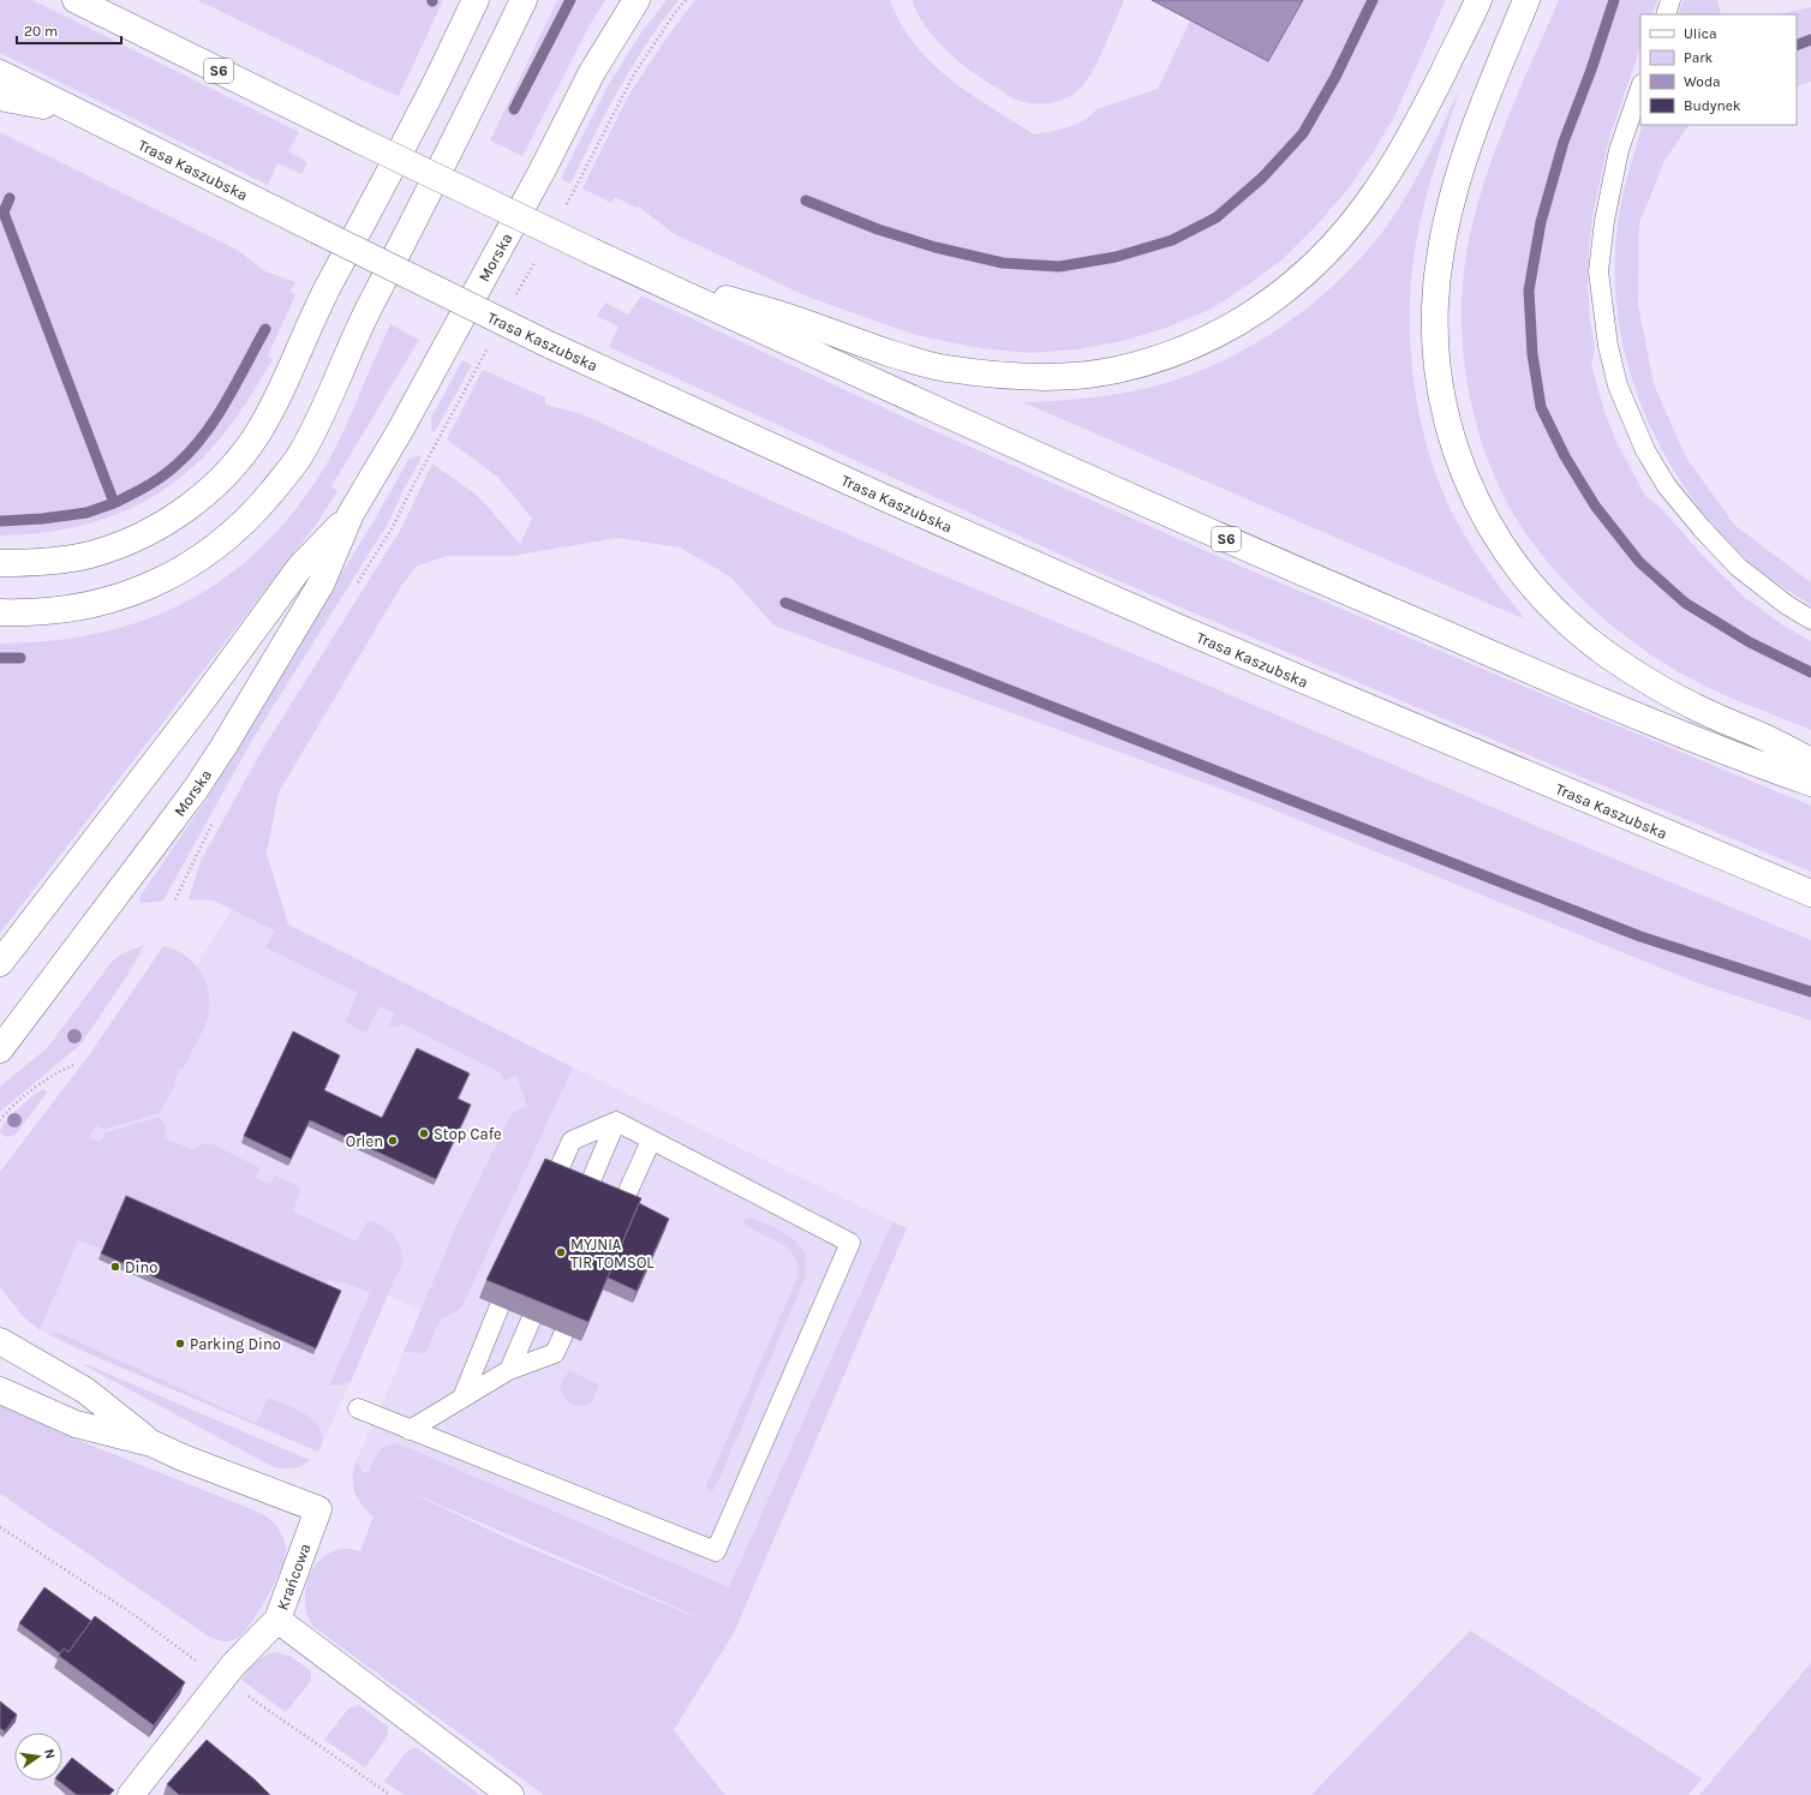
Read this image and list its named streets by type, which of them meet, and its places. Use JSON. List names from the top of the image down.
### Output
{
  "streets": {
    "main road": [
      "S6",
      "Trasa Kaszubska",
      "Morska",
      "Krańcowa"
    ]
  },
  "places": [
    "Stop Cafe",
    "Orlen",
    "MYJNIA TIR TOMSOL",
    "Dino",
    "Parking Dino"
  ],
  "legend": [
    "Ulica",
    "Park",
    "Woda",
    "Budynek"
  ],
  "scale_bar": "20 m",
  "north": "right"
}
